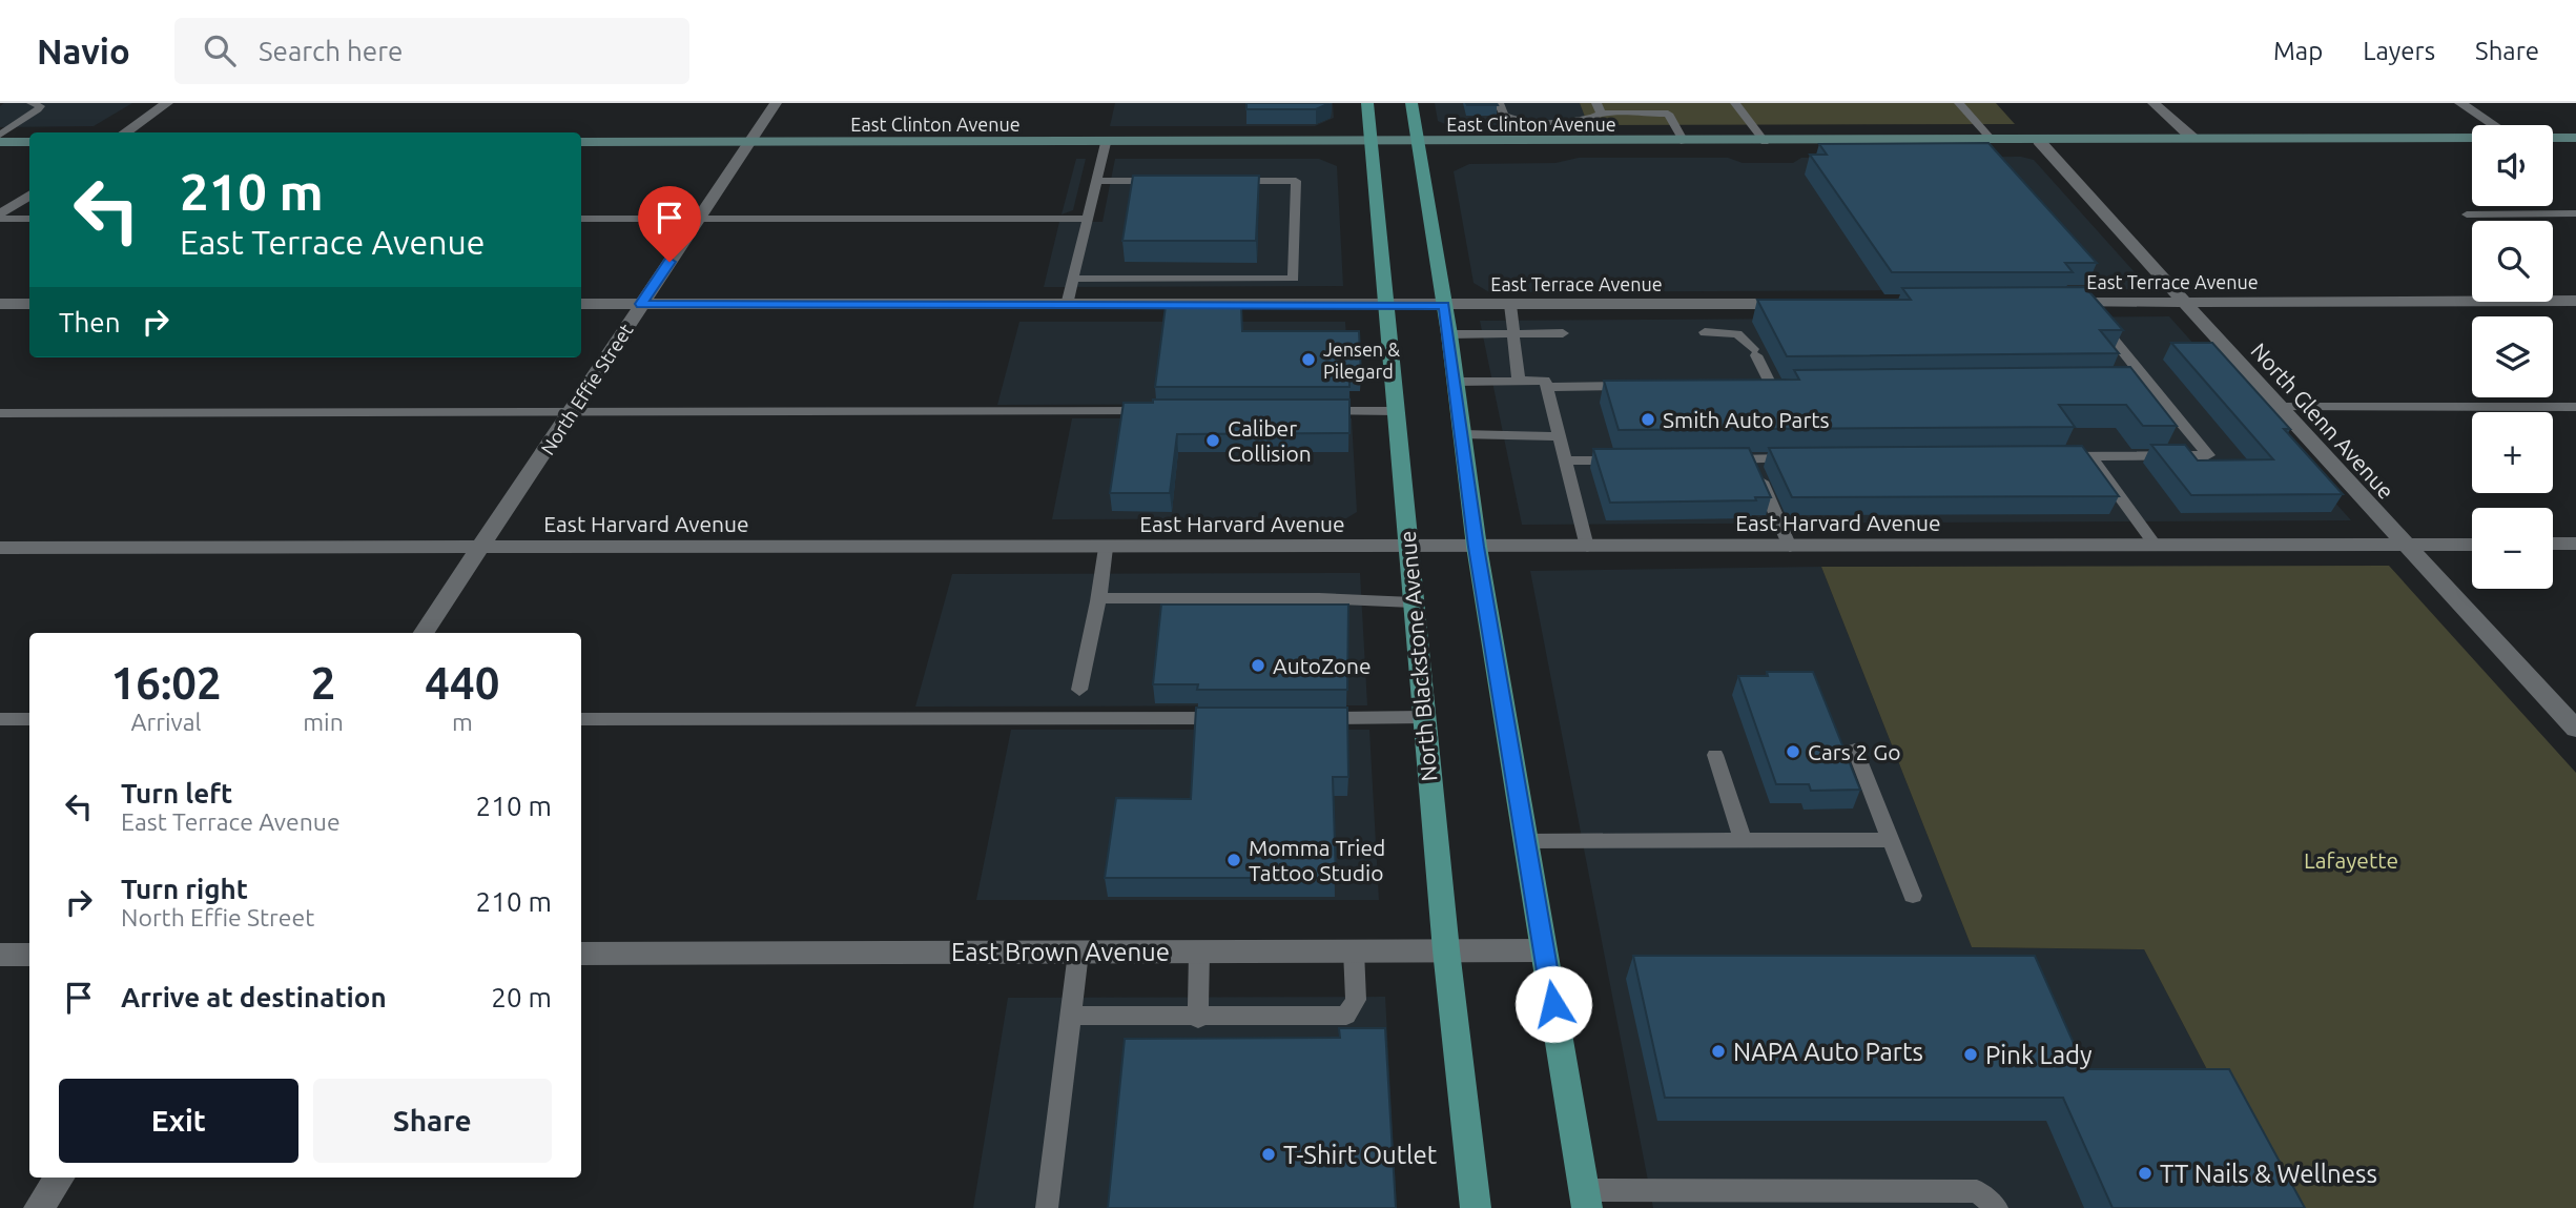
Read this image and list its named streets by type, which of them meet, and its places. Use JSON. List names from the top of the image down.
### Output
{
  "streets": {
    "main road": ["East Clinton Avenue", "North Blackstone Avenue"],
    "street": [
      "East Terrace Avenue",
      "North Effie Street",
      "North Glenn Avenue",
      "East Harvard Avenue",
      "East Brown Avenue"
    ]
  },
  "crossings": [
    ["East Clinton Avenue", "North Effie Street"],
    ["East Clinton Avenue", "North Glenn Avenue"],
    ["East Clinton Avenue", "North Blackstone Avenue"],
    ["East Terrace Avenue", "North Effie Street"],
    ["East Terrace Avenue", "North Glenn Avenue"],
    ["East Terrace Avenue", "North Blackstone Avenue"],
    ["North Effie Street", "East Harvard Avenue"],
    ["North Glenn Avenue", "East Harvard Avenue"],
    ["East Harvard Avenue", "North Blackstone Avenue"],
    ["North Blackstone Avenue", "East Brown Avenue"]
  ],
  "parks": ["Lafayette"],
  "places": [
    "Jensen & Pilegard",
    "Smith Auto Parts",
    "Caliber Collision",
    "AutoZone",
    "Cars 2 Go",
    "Momma Tried Tattoo Studio",
    "NAPA Auto Parts",
    "Pink Lady",
    "T-Shirt Outlet",
    "TT Nails & Wellness"
  ],
  "page": {
    "header": "Navio",
    "search": "Search here",
    "nav": ["Map", "Layers", "Share"],
    "map_buttons": ["+", "−"],
    "turn": ["210 m", "East Terrace Avenue"],
    "then": "Then",
    "eta": [
      "16:02",
      "Arrival",
      "2",
      "min",
      "440",
      "m"
    ],
    "list": [
      {
        "name": "Turn left",
        "note": "East Terrace Avenue",
        "value": "210 m"
      },
      {
        "name": "Turn right",
        "note": "North Effie Street",
        "value": "210 m"
      },
      {
        "name": "Arrive at destination",
        "value": "20 m"
      }
    ],
    "buttons": ["Exit", "Share"]
  }
}
